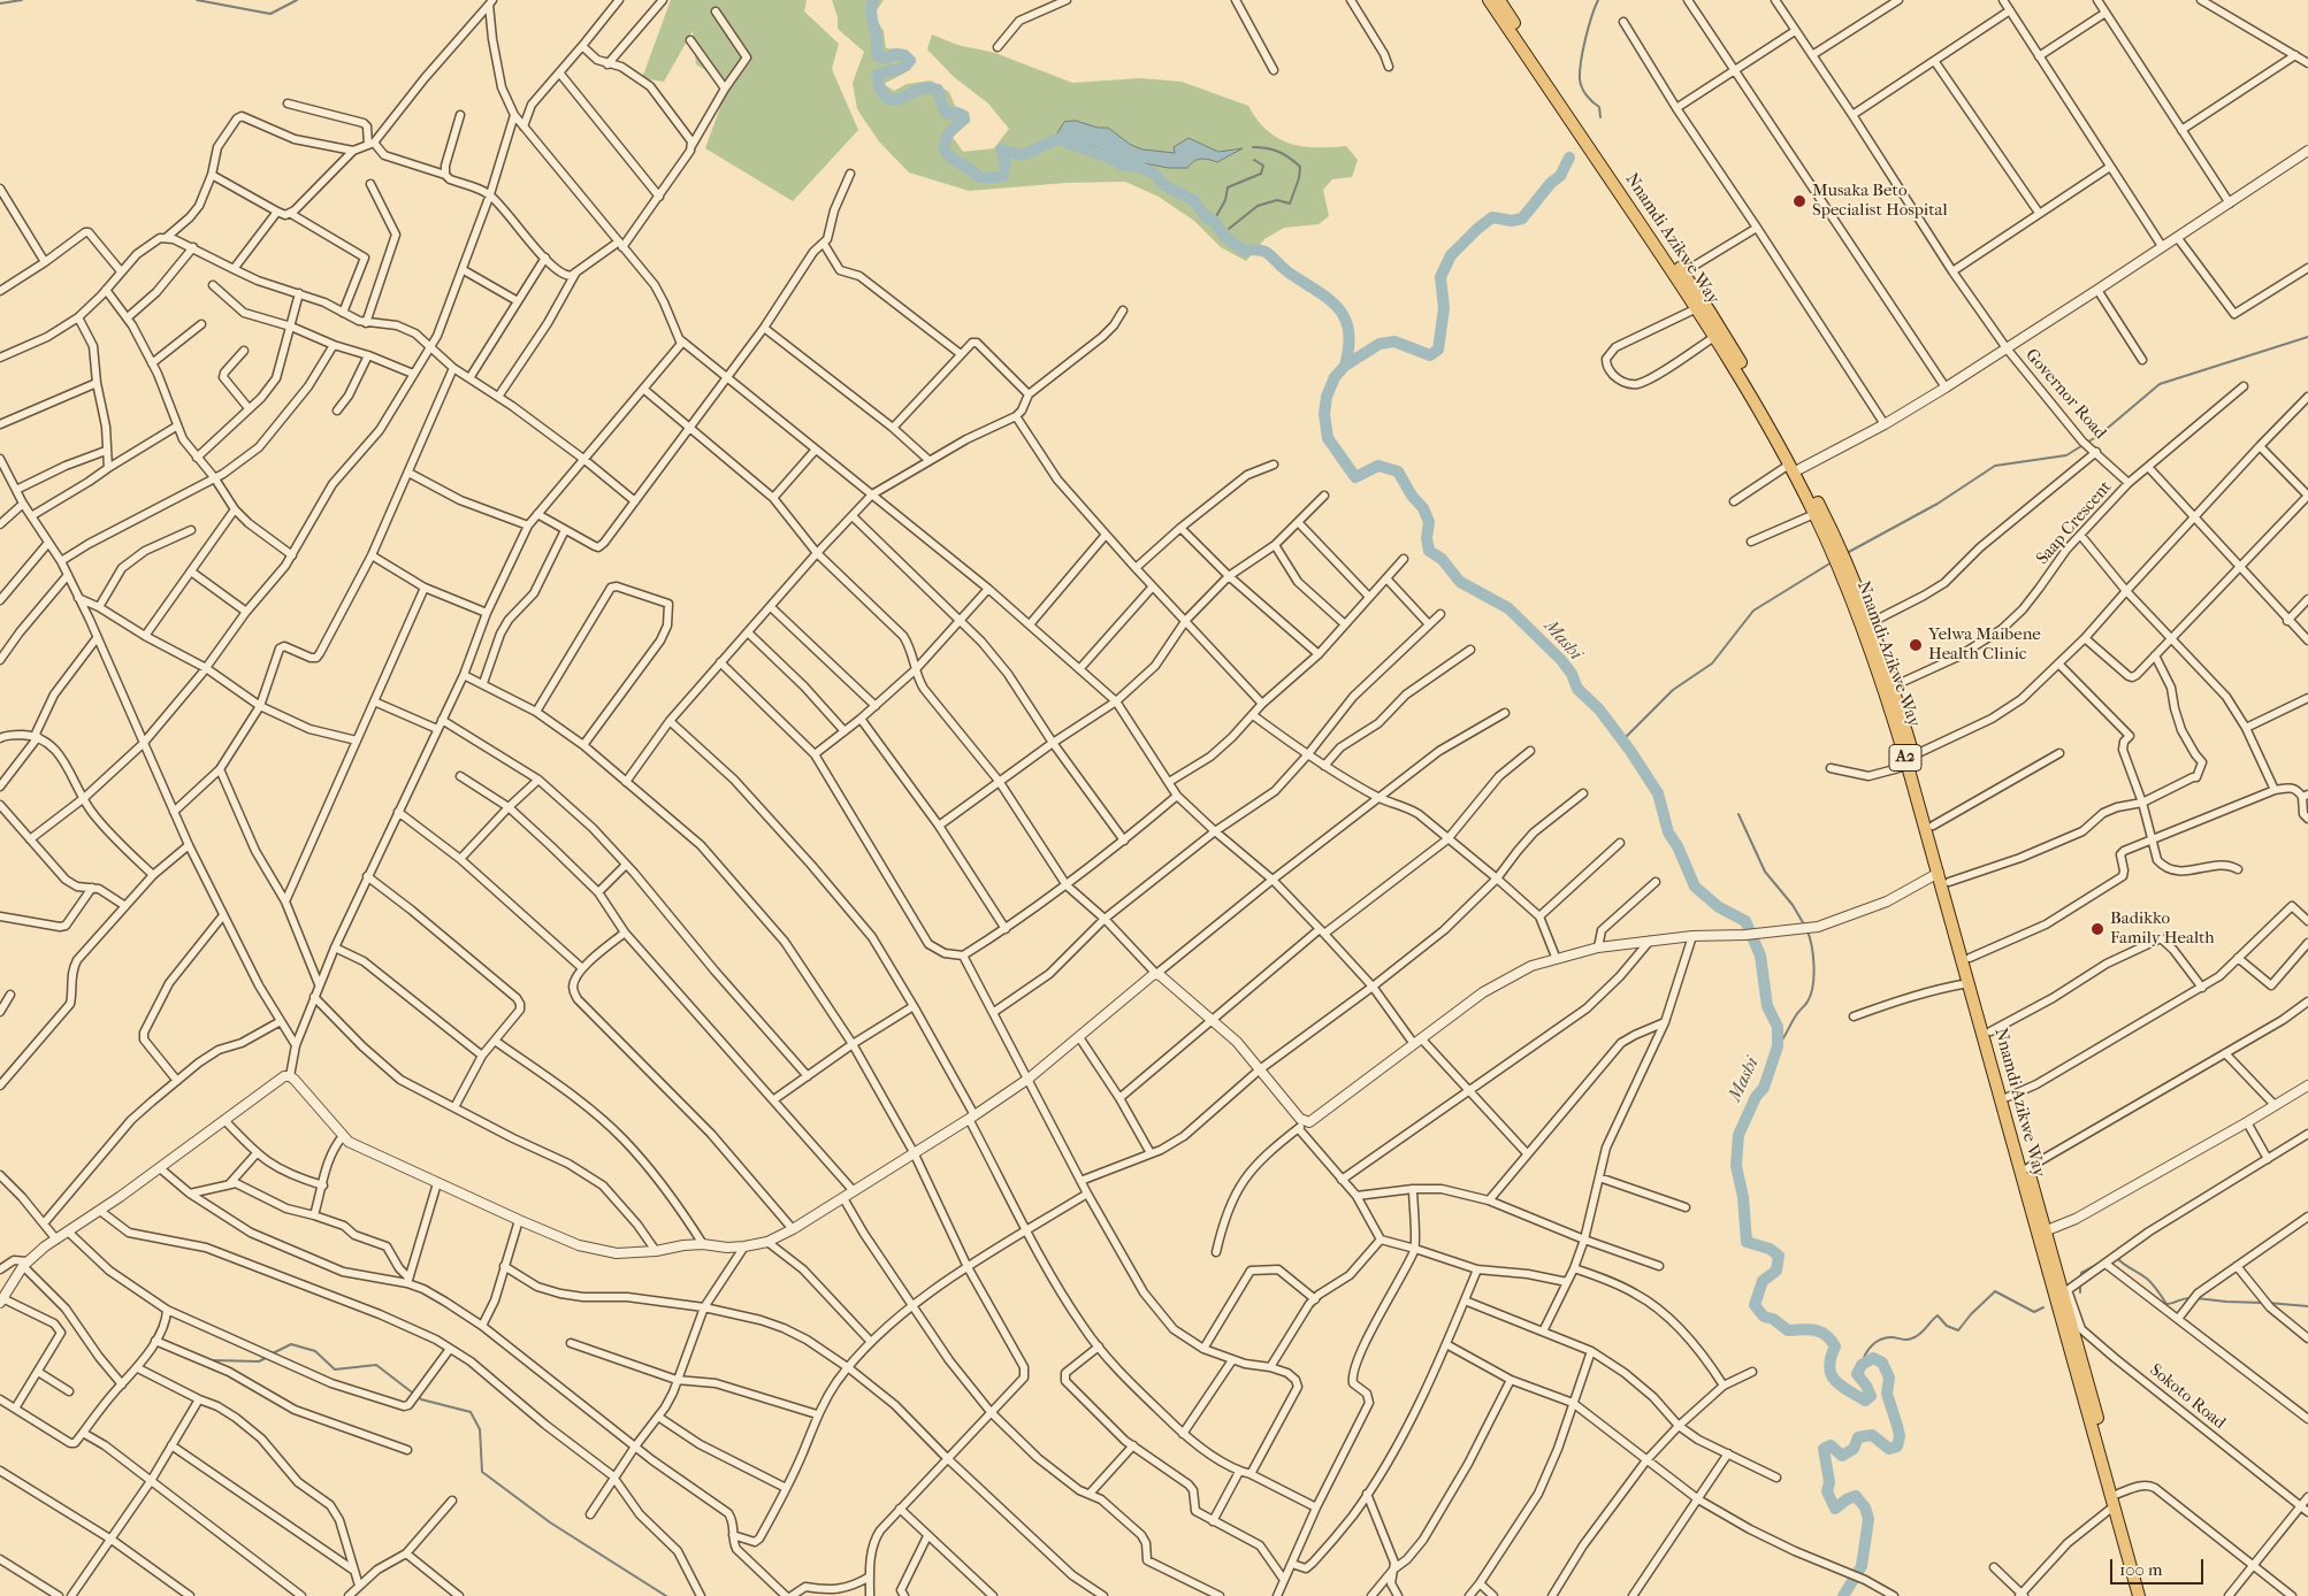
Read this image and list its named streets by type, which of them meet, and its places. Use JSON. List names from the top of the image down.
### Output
{
  "streets": {
    "highway": ["Nnamdi Azikwe Way", "A2"],
    "street": ["Governor Road", "Saap Crescent", "Sokoto Road"]
  },
  "crossings": [
    ["Nnamdi Azikwe Way", "Saap Crescent"],
    ["Governor Road", "Saap Crescent"]
  ],
  "water": ["Mashi"],
  "places": ["Musaka Beto Specialist Hospital", "Yelwa Maibene Health Clinic", "Badikko Family Health"],
  "scale_bar": "100 m"
}
